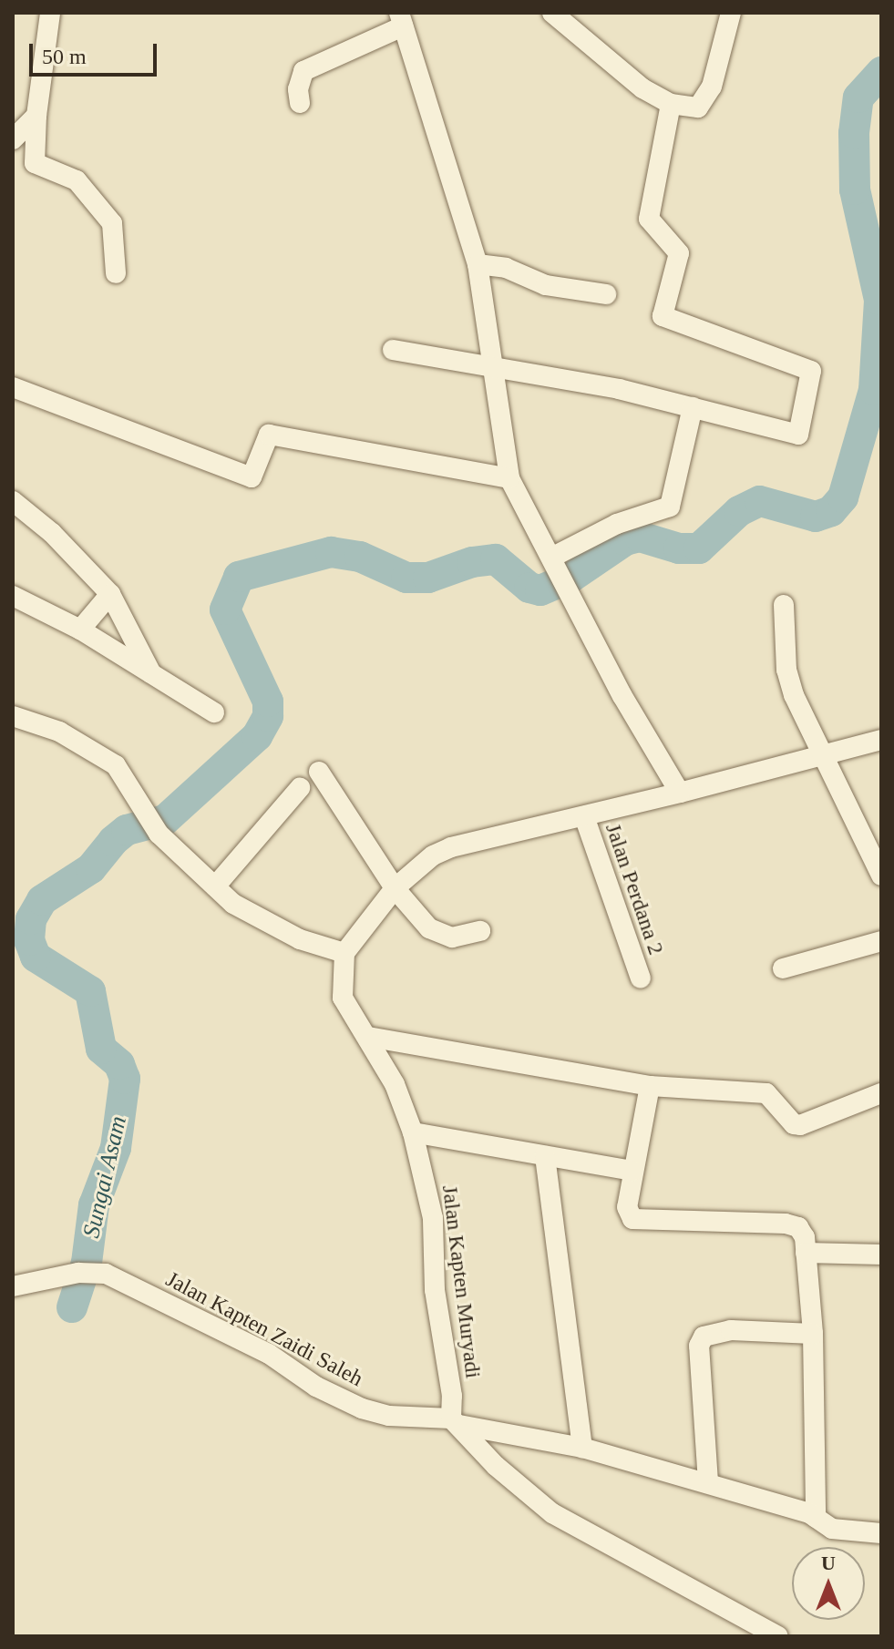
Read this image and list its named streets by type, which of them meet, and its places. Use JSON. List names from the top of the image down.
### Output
{
  "streets": {
    "street": ["Jalan Perdana 2", "Jalan Kapten Muryadi", "Jalan Kapten Zaidi Saleh"]
  },
  "crossings": [
    ["Jalan Kapten Muryadi", "Jalan Kapten Zaidi Saleh"]
  ],
  "water": ["Sungai Asam"],
  "scale_bar": "50 m",
  "north": "top"
}
